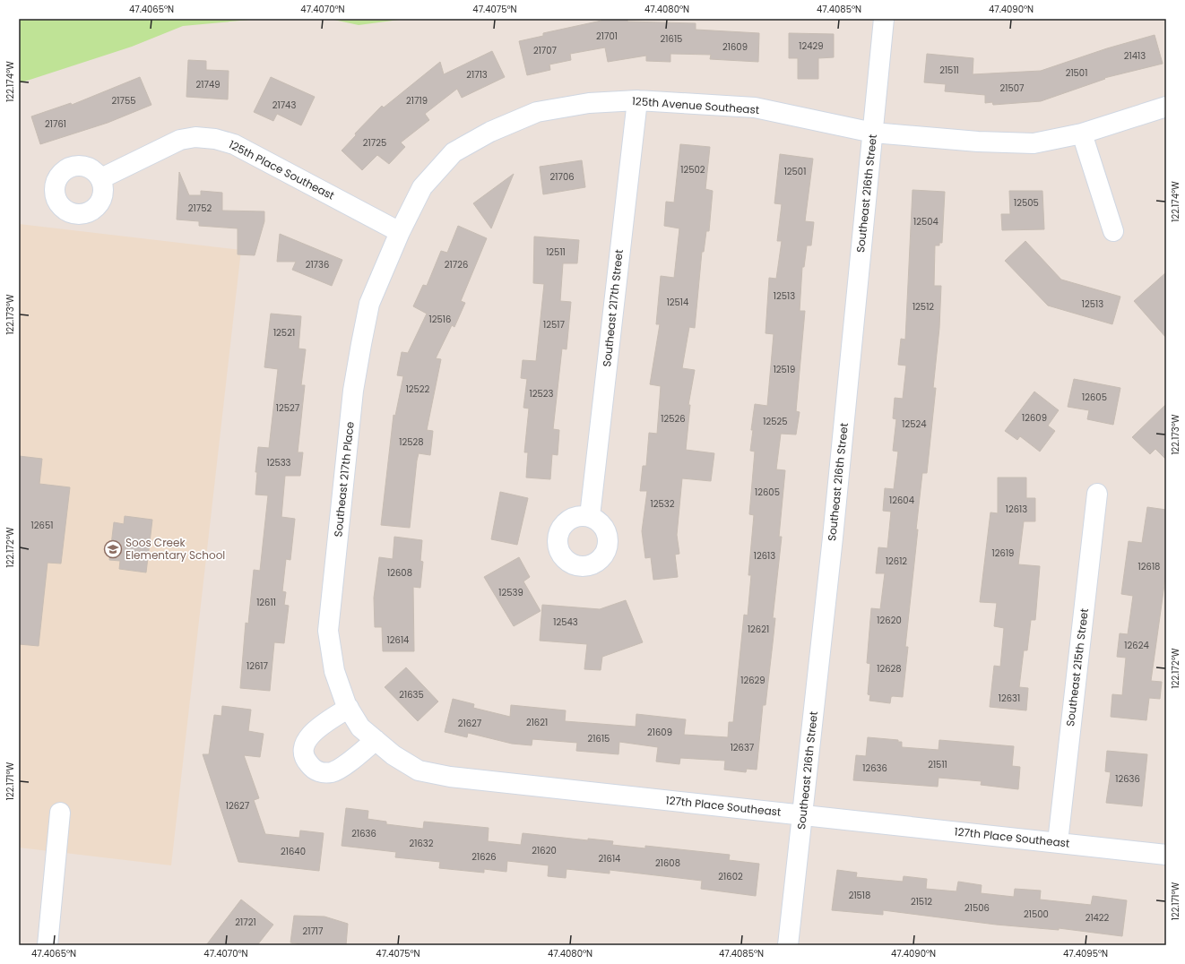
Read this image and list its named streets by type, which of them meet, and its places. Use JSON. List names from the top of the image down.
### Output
{
  "streets": {
    "street": [
      "125th Avenue Southeast",
      "125th Place Southeast",
      "Southeast 216th Street",
      "Southeast 217th Street",
      "Southeast 217th Place",
      "Southeast 215th Street",
      "127th Place Southeast"
    ]
  },
  "crossings": [
    ["125th Avenue Southeast", "125th Place Southeast"],
    ["125th Avenue Southeast", "Southeast 216th Street"],
    ["125th Avenue Southeast", "Southeast 217th Street"],
    ["125th Avenue Southeast", "Southeast 217th Place"],
    ["125th Place Southeast", "Southeast 217th Place"],
    ["Southeast 216th Street", "127th Place Southeast"],
    ["Southeast 217th Place", "127th Place Southeast"],
    ["Southeast 215th Street", "127th Place Southeast"]
  ],
  "places": {
    "school or university": ["Soos Creek Elementary School"]
  },
  "house_numbers": [
    "21701",
    "21615",
    "12429",
    "21609",
    "21707",
    "21413",
    "21511",
    "21501",
    "21713",
    "21749",
    "21507",
    "21755",
    "21719",
    "21743",
    "21761",
    "21725",
    "12502",
    "12501",
    "21706",
    "12505",
    "21752",
    "12504",
    "12511",
    "21736",
    "21726",
    "12513",
    "12514",
    "12513",
    "12512",
    "12516",
    "12517",
    "12521",
    "12519",
    "12522",
    "12523",
    "12605",
    "12527",
    "12609",
    "12526",
    "12525",
    "12524",
    "12528",
    "12533",
    "12605",
    "12604",
    "12532",
    "12613",
    "12651",
    "12619",
    "12613",
    "12612",
    "12618",
    "12608",
    "12539",
    "12611",
    "12620",
    "12543",
    "12621",
    "12614",
    "12624",
    "12617",
    "12628",
    "12629",
    "21635",
    "12631",
    "21621",
    "21627",
    "21609",
    "21615",
    "12637",
    "21511",
    "12636",
    "12636",
    "12627",
    "21636",
    "21632",
    "21620",
    "21640",
    "21626",
    "21614",
    "21608",
    "21602",
    "21518",
    "21512",
    "21506",
    "21500",
    "21422",
    "21721",
    "21717"
  ],
  "coordinates": [
    "47.4065°N",
    "47.4070°N",
    "47.4075°N",
    "47.4080°N",
    "47.4085°N",
    "47.4090°N",
    "122.174°W",
    "122.173°W",
    "122.172°W",
    "122.171°W",
    "47.4095°N"
  ]
}
